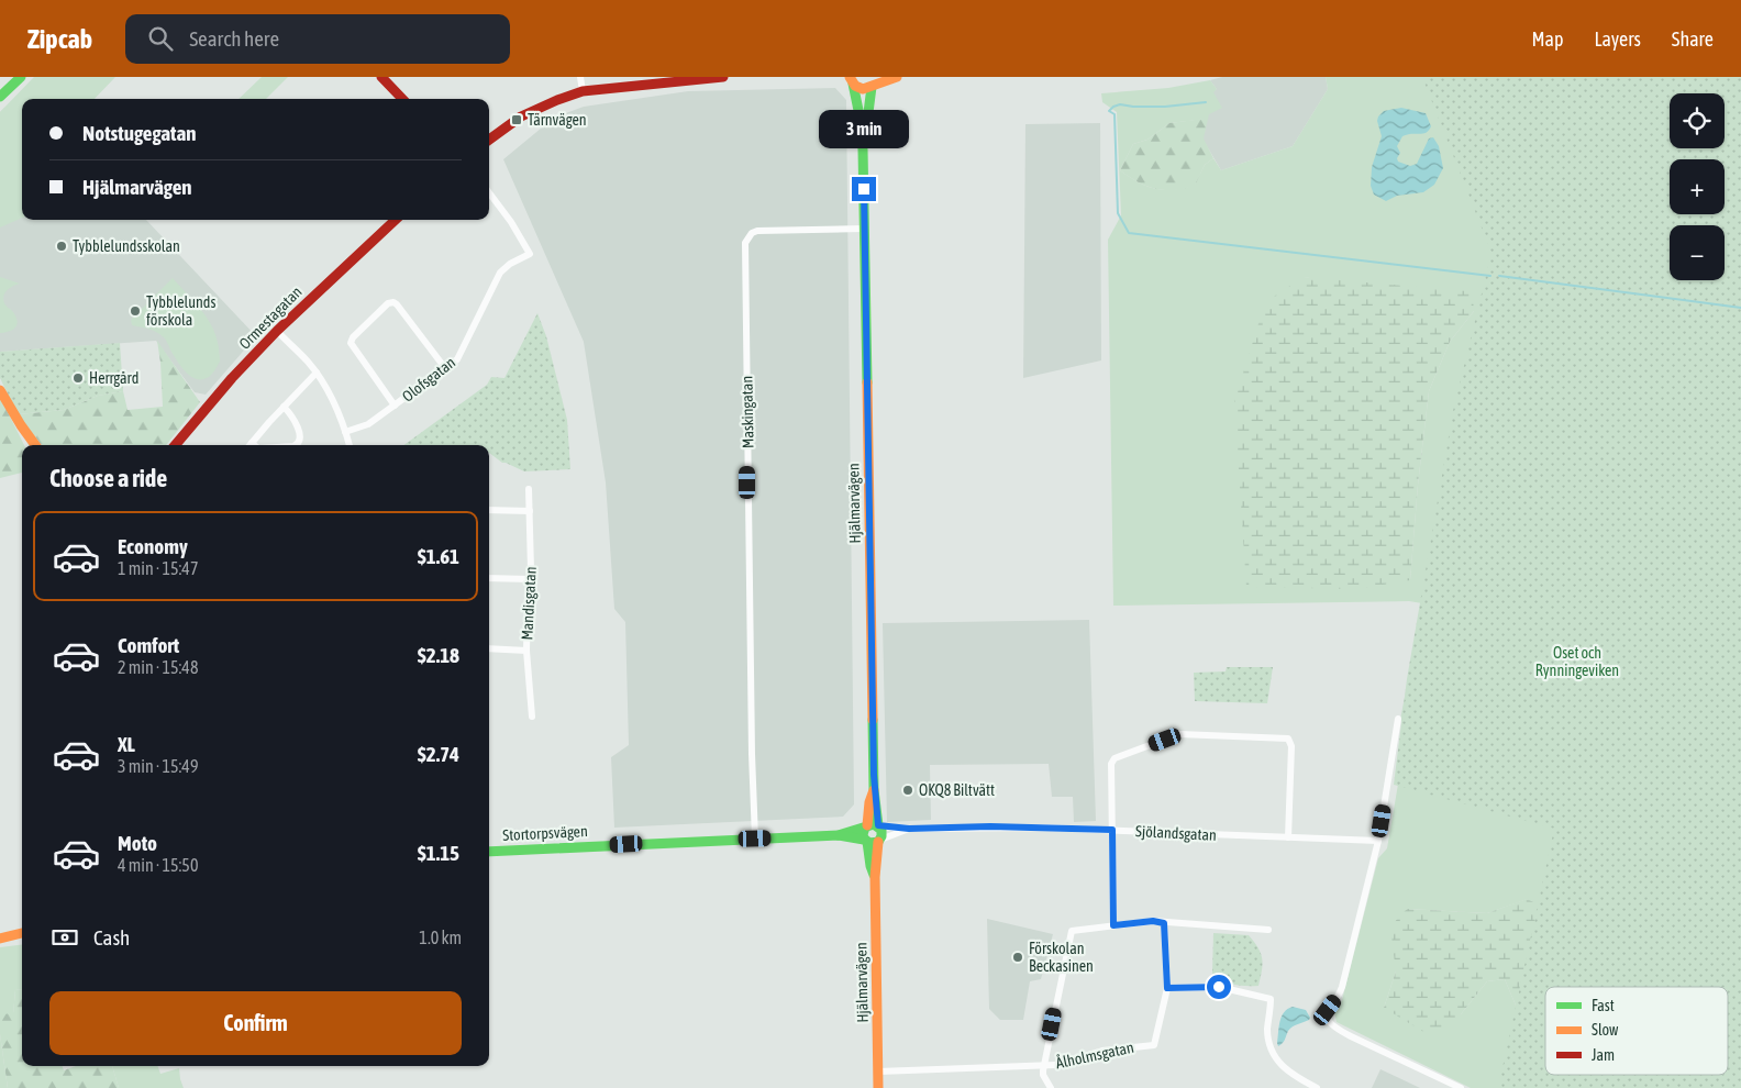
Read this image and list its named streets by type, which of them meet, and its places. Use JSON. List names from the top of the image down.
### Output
{
  "streets": {
    "main road": ["Ormestagatan", "Hjälmarvägen", "Stortorpsvägen"],
    "street": [
      "Olofsgatan",
      "Maskingatan",
      "Mandisgatan",
      "Sjölandsgatan",
      "Ålholmsgatan"
    ]
  },
  "crossings": [
    ["Maskingatan", "Hjälmarvägen"],
    ["Maskingatan", "Stortorpsvägen"],
    ["Hjälmarvägen", "Stortorpsvägen"],
    ["Hjälmarvägen", "Sjölandsgatan"],
    ["Hjälmarvägen", "Ålholmsgatan"],
    ["Stortorpsvägen", "Sjölandsgatan"]
  ],
  "parks": ["Oset och Rynningeviken"],
  "places": {
    "transit": ["Tärnvägen"],
    "other": [
      "Tybblelundsskolan",
      "Tybblelunds förskola",
      "Herrgård",
      "OKQ8 Biltvätt",
      "Förskolan Beckasinen"
    ]
  },
  "legend": ["Fast", "Slow", "Jam"],
  "page": {
    "header": "Zipcab",
    "search": "Search here",
    "nav": ["Map", "Layers", "Share"],
    "map_buttons": ["+", "−"],
    "banner": ["Notstugegatan", "Hjälmarvägen"],
    "bubble": "3 min",
    "heading": "Choose a ride",
    "list": [
      {
        "name": "Economy",
        "note": "1 min · 15:47",
        "value": "$1.61"
      },
      {
        "name": "Comfort",
        "note": "2 min · 15:48",
        "value": "$2.18"
      },
      {
        "name": "XL",
        "note": "3 min · 15:49",
        "value": "$2.74"
      },
      {
        "name": "Moto",
        "note": "4 min · 15:50",
        "value": "$1.15"
      }
    ],
    "pay": ["Cash", "1.0 km"],
    "buttons": "Confirm"
  }
}
